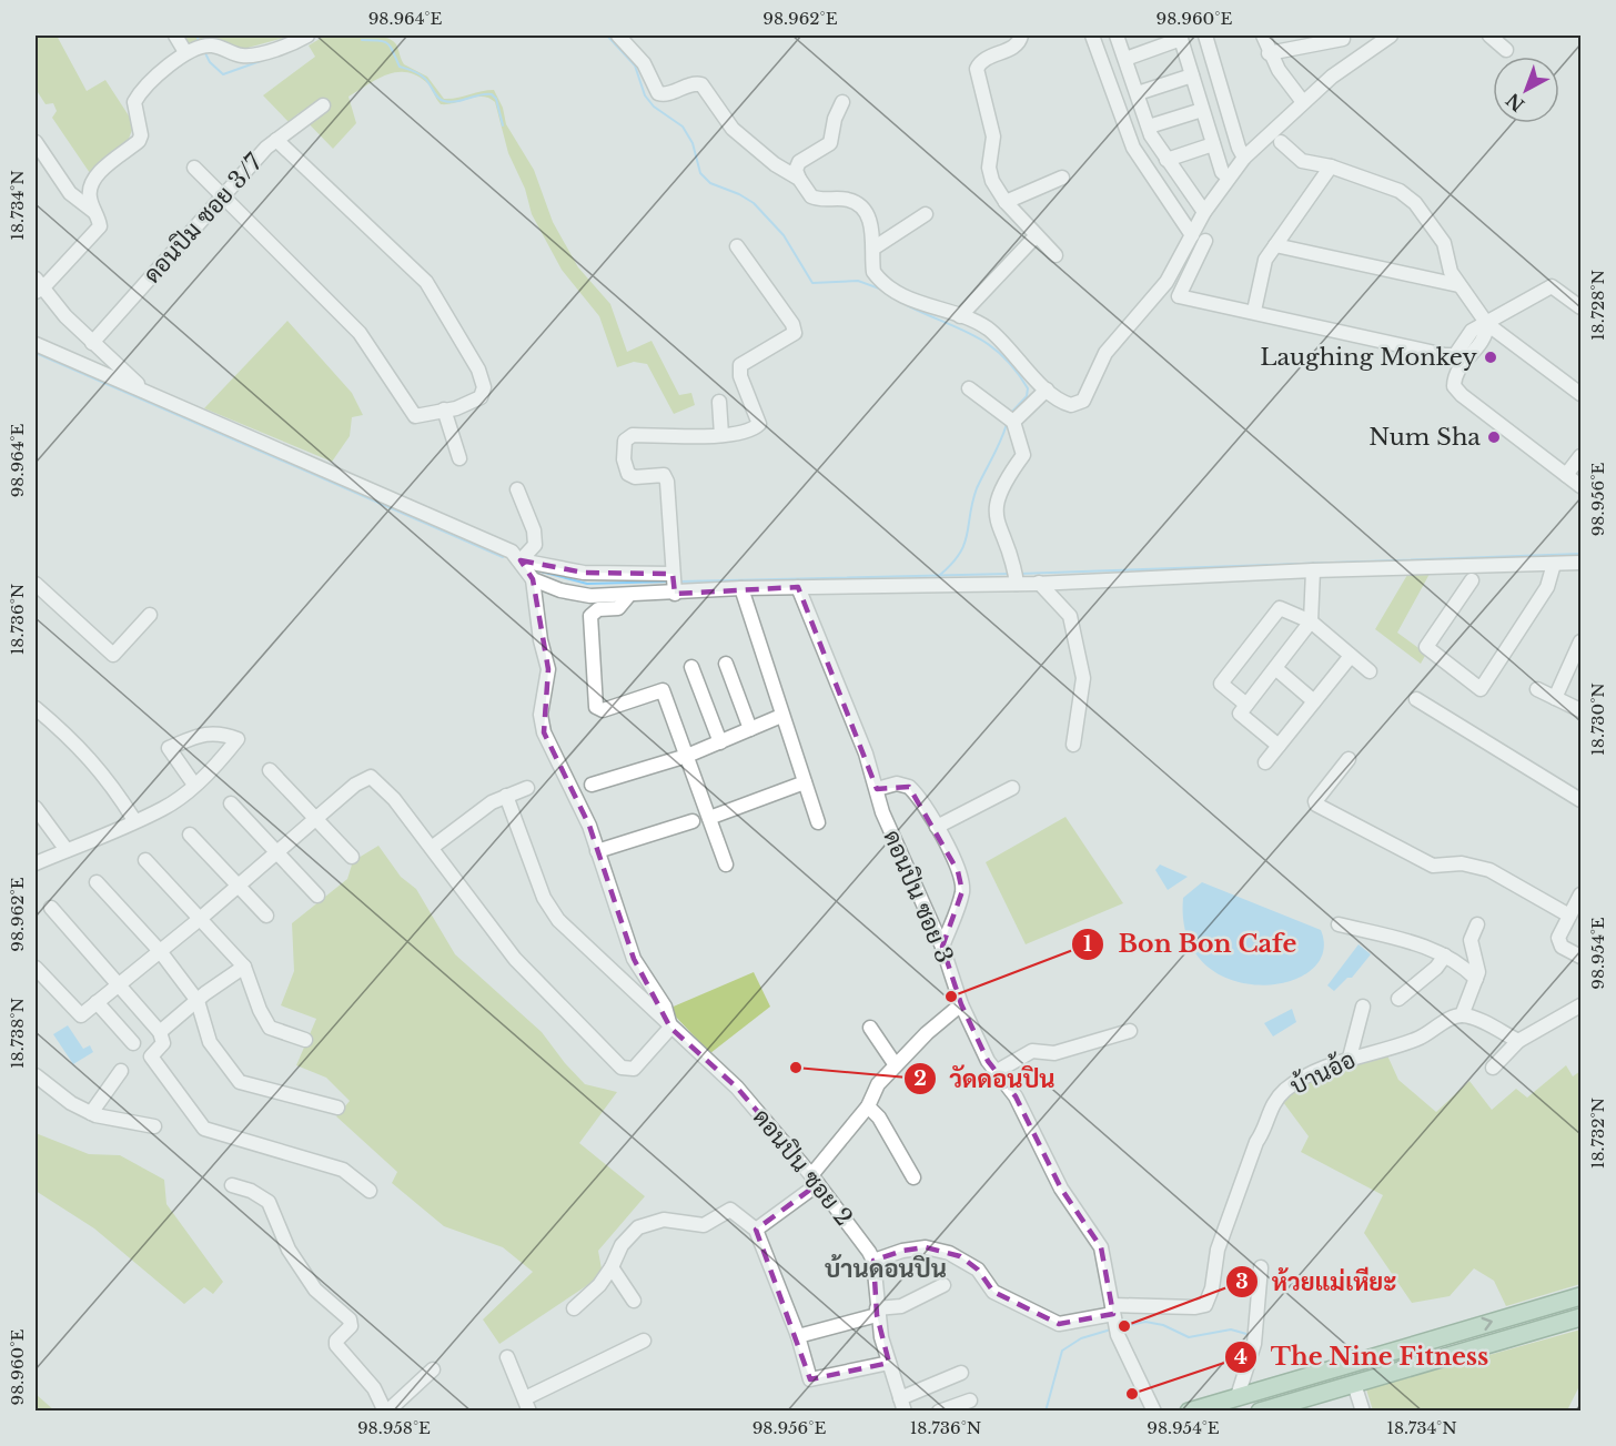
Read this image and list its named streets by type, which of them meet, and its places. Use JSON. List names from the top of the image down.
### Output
{
  "streets": {
    "street": [
      "ดอนปิม ซอย 3/7",
      "ดอนปิน ซอย 3",
      "บ้านอ้อ",
      "ดอนปิน ซอย 2"
    ]
  },
  "crossings": [
    ["ดอนปิน ซอย 3", "บ้านอ้อ"]
  ],
  "districts": ["บ้านดอนปิน"],
  "places": [
    "Laughing Monkey",
    "Num Sha",
    "Bon Bon Cafe",
    "วัดดอนปิน",
    "ห้วยแม่เหียะ",
    "The Nine Fitness"
  ],
  "north": "bottom left",
  "coordinates": [
    "98.964°E",
    "98.962°E",
    "98.960°E",
    "18.734°N",
    "18.728°N",
    "98.956°E",
    "18.736°N",
    "18.730°N",
    "98.954°E",
    "18.738°N",
    "18.732°N",
    "98.958°E"
  ]
}
